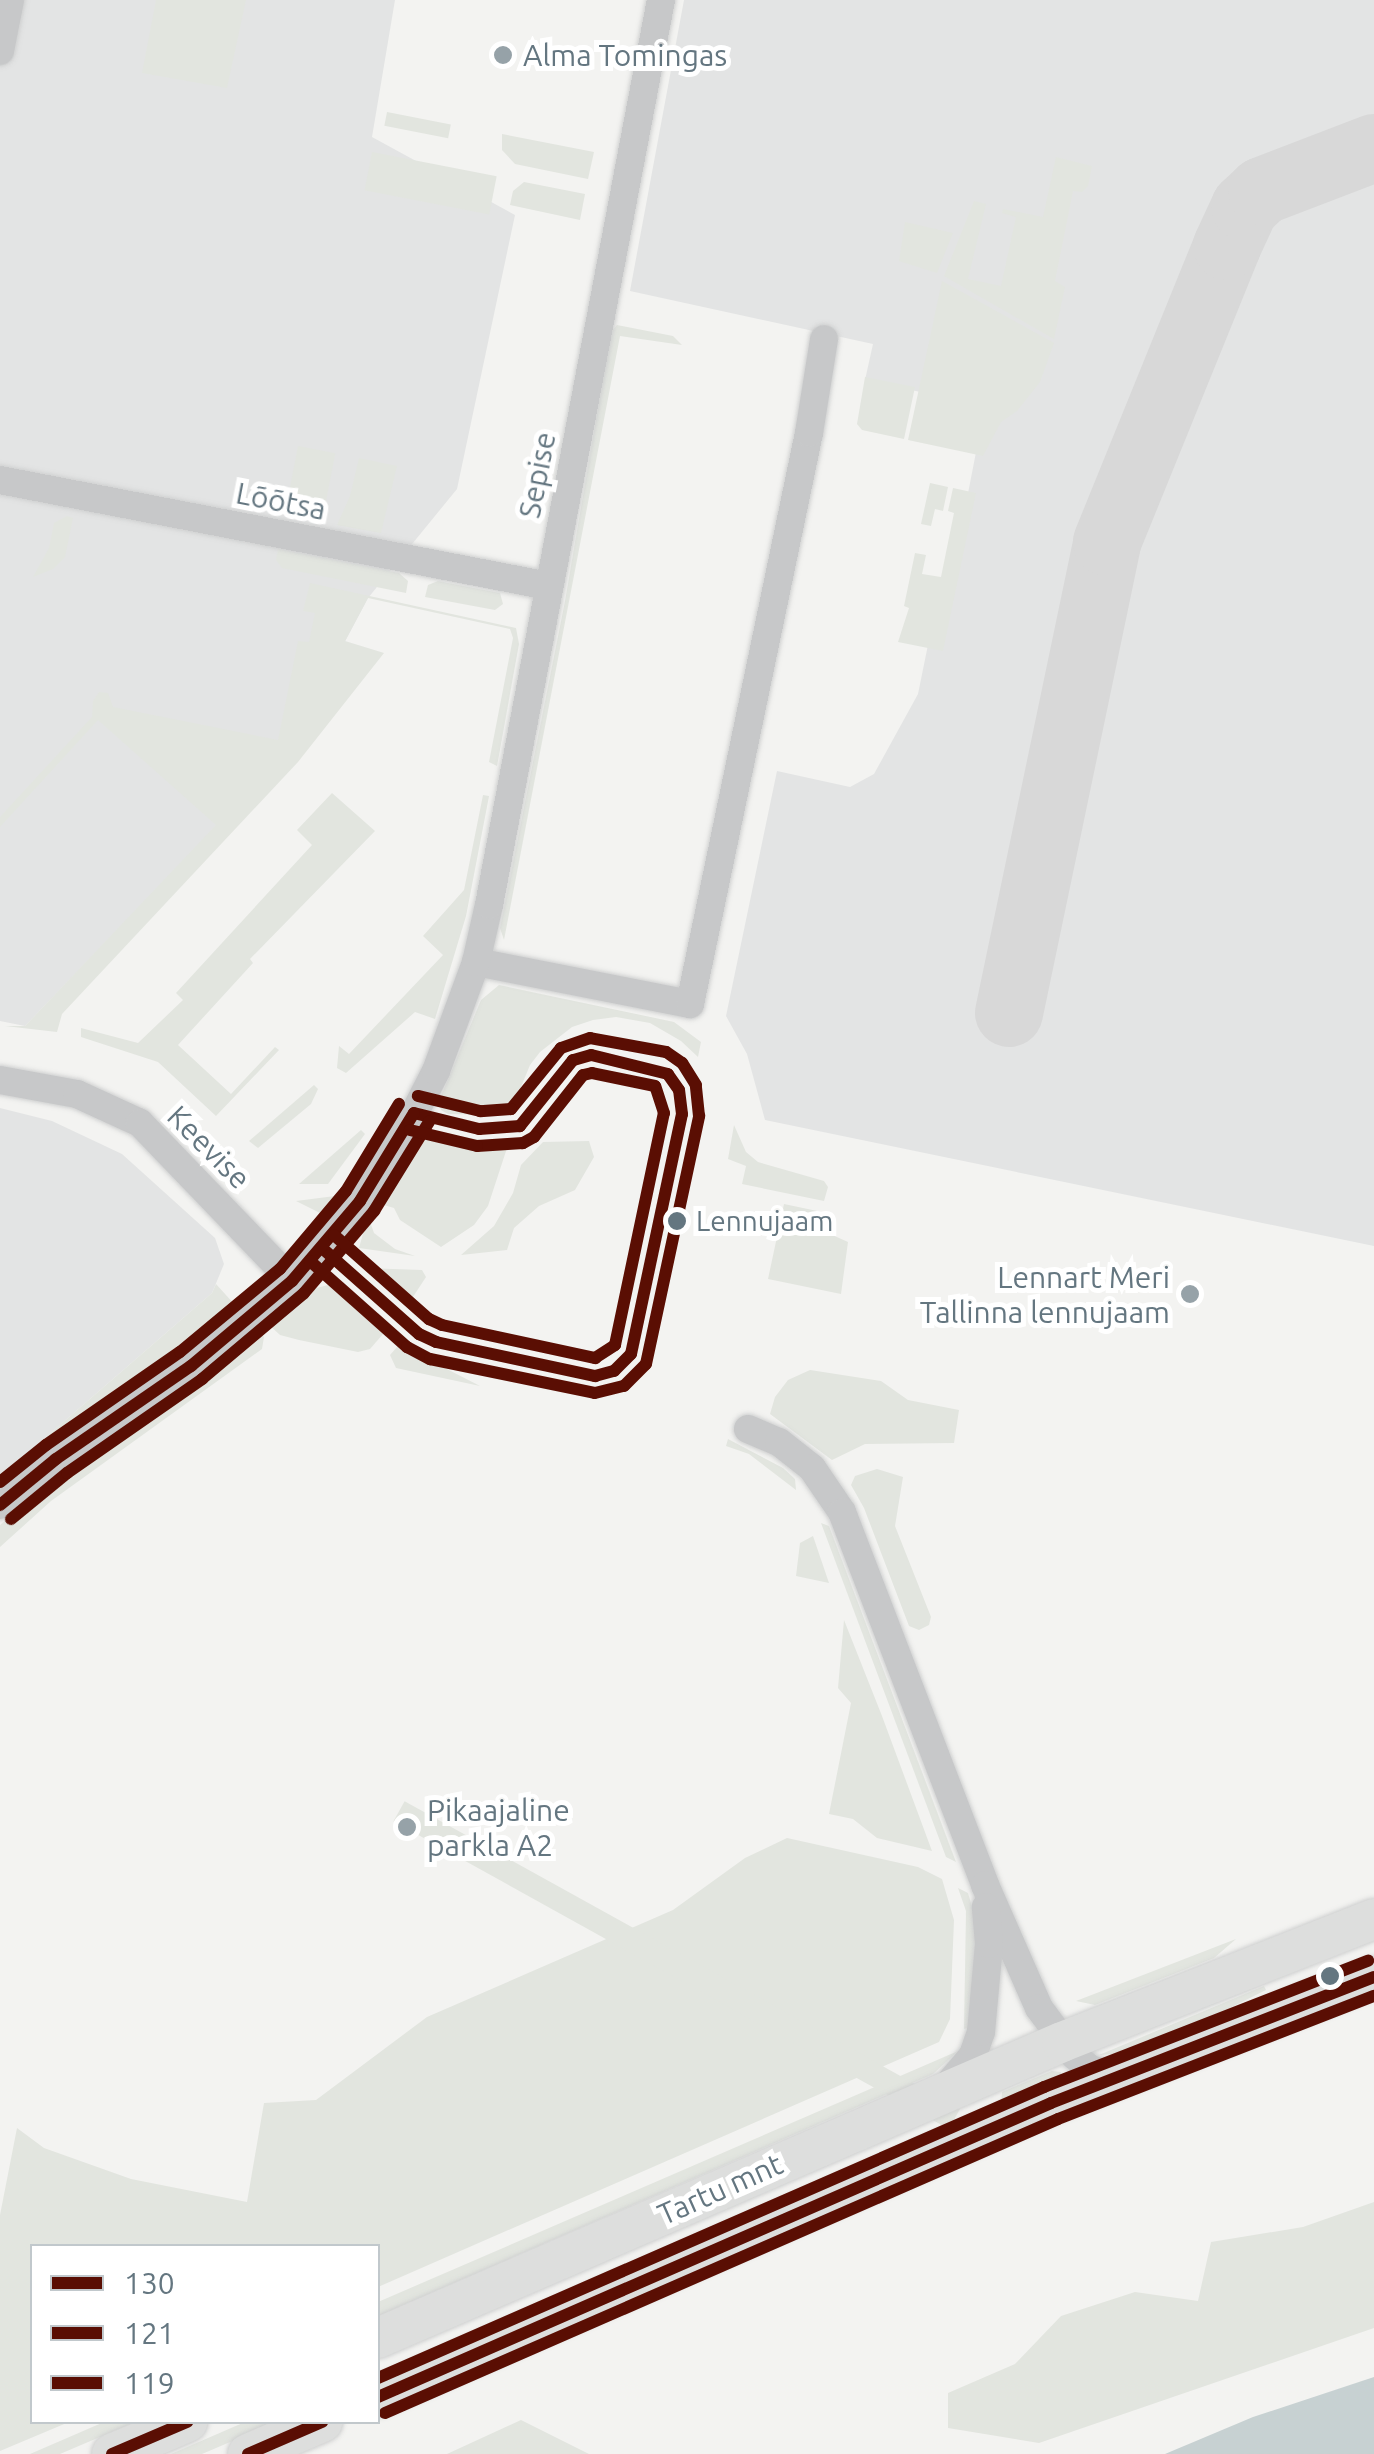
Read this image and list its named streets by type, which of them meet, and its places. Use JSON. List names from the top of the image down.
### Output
{
  "streets": {
    "highway": ["Tartu mnt"],
    "street": ["Sepise", "Lõõtsa", "Keevise"]
  },
  "crossings": [
    ["Sepise", "Lõõtsa"],
    ["Sepise", "Keevise"]
  ],
  "places": [
    "Alma Tomingas",
    "Lennujaam",
    "Lennart Meri Tallinna lennujaam",
    "Pikaajaline parkla A2"
  ],
  "lines": ["transit line 121", "transit line 130", "transit line 119"],
  "legend": ["130", "121", "119"]
}
